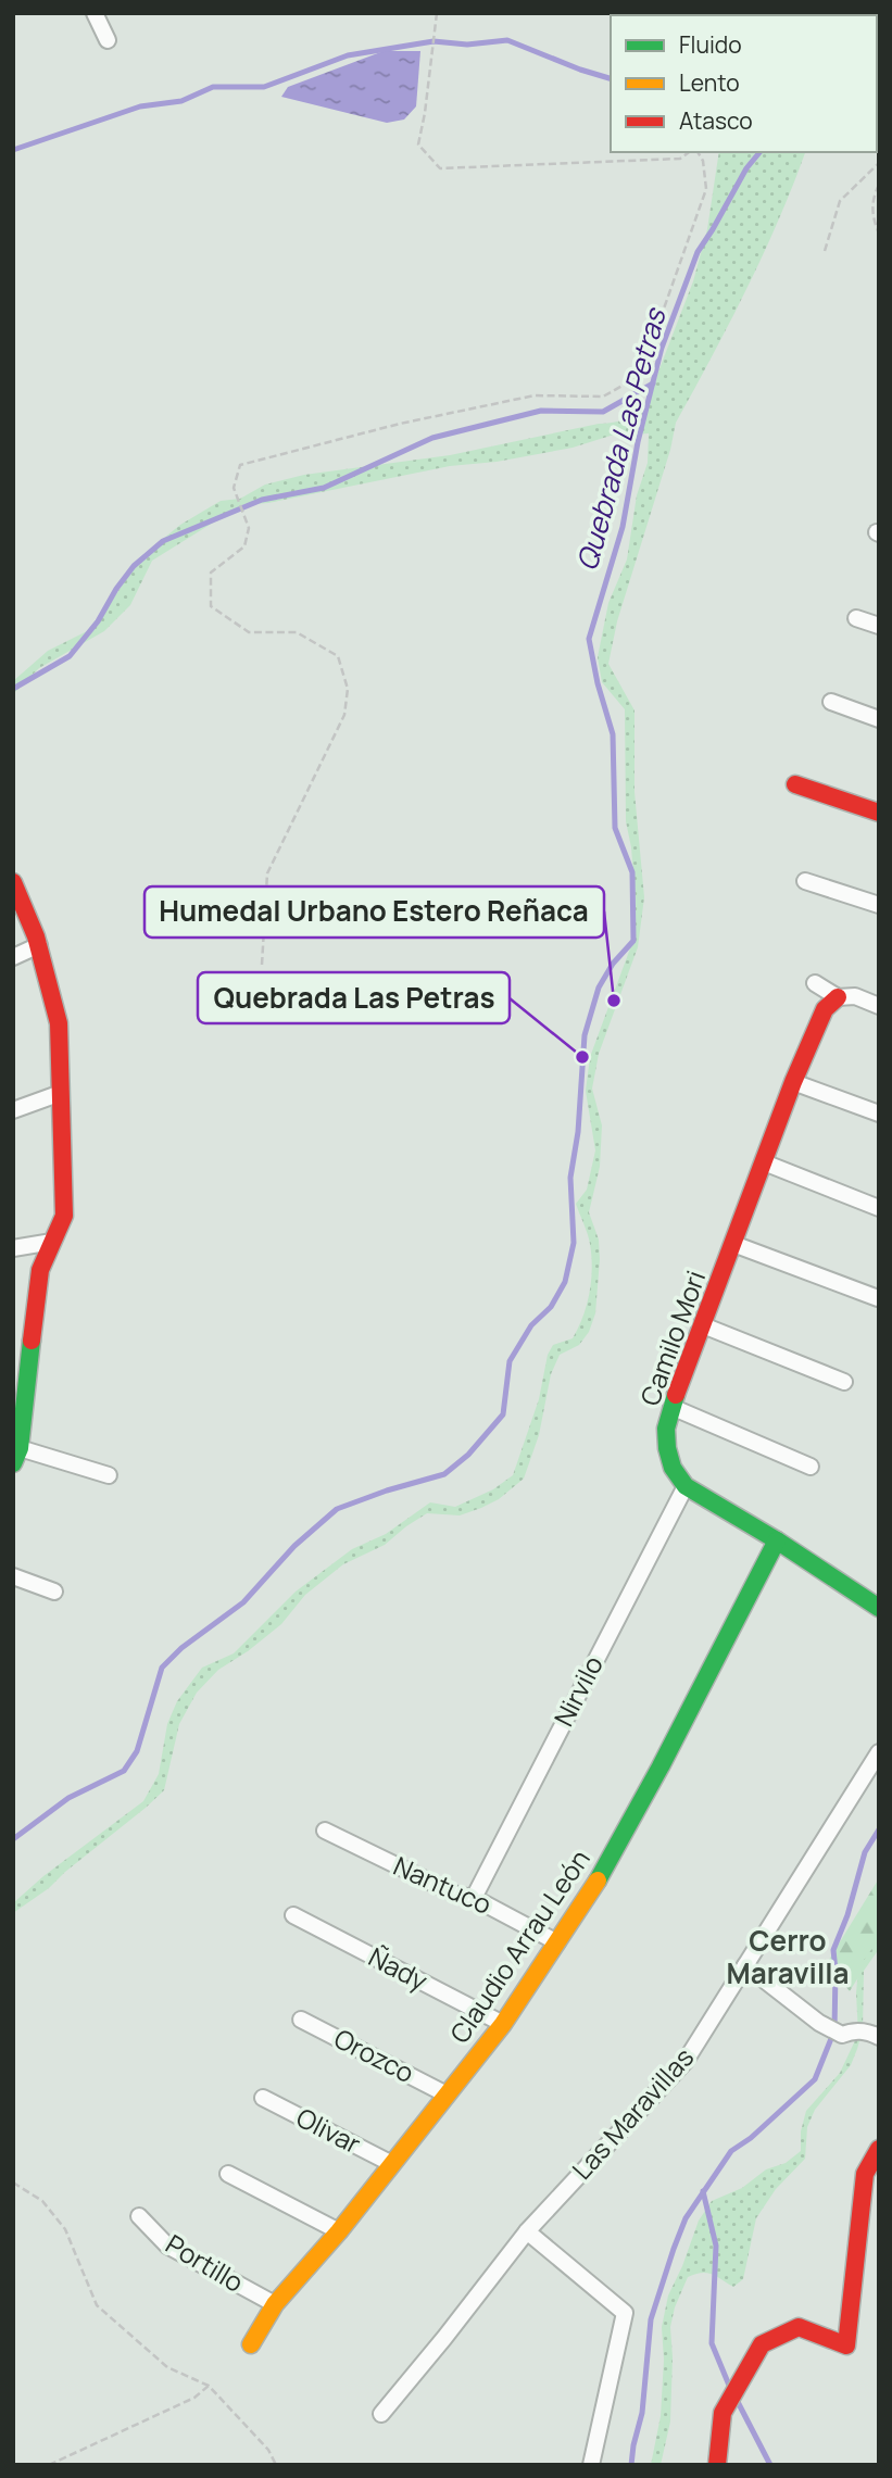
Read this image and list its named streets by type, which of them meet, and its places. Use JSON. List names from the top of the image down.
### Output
{
  "streets": {
    "street": [
      "Camilo Mori",
      "Nirvilo",
      "Nantuco",
      "Claudio Arrau León",
      "Ñady",
      "Orozco",
      "Las Maravillas",
      "Olivar",
      "Portillo"
    ]
  },
  "crossings": [
    ["Camilo Mori", "Nirvilo"],
    ["Camilo Mori", "Claudio Arrau León"],
    ["Nirvilo", "Nantuco"],
    ["Nantuco", "Claudio Arrau León"],
    ["Claudio Arrau León", "Ñady"],
    ["Claudio Arrau León", "Orozco"],
    ["Claudio Arrau León", "Olivar"],
    ["Claudio Arrau León", "Portillo"]
  ],
  "districts": ["Cerro Maravilla"],
  "water": ["Quebrada Las Petras"],
  "places": ["Humedal Urbano Estero Reñaca", "Quebrada Las Petras"],
  "legend": ["Fluido", "Lento", "Atasco"]
}
